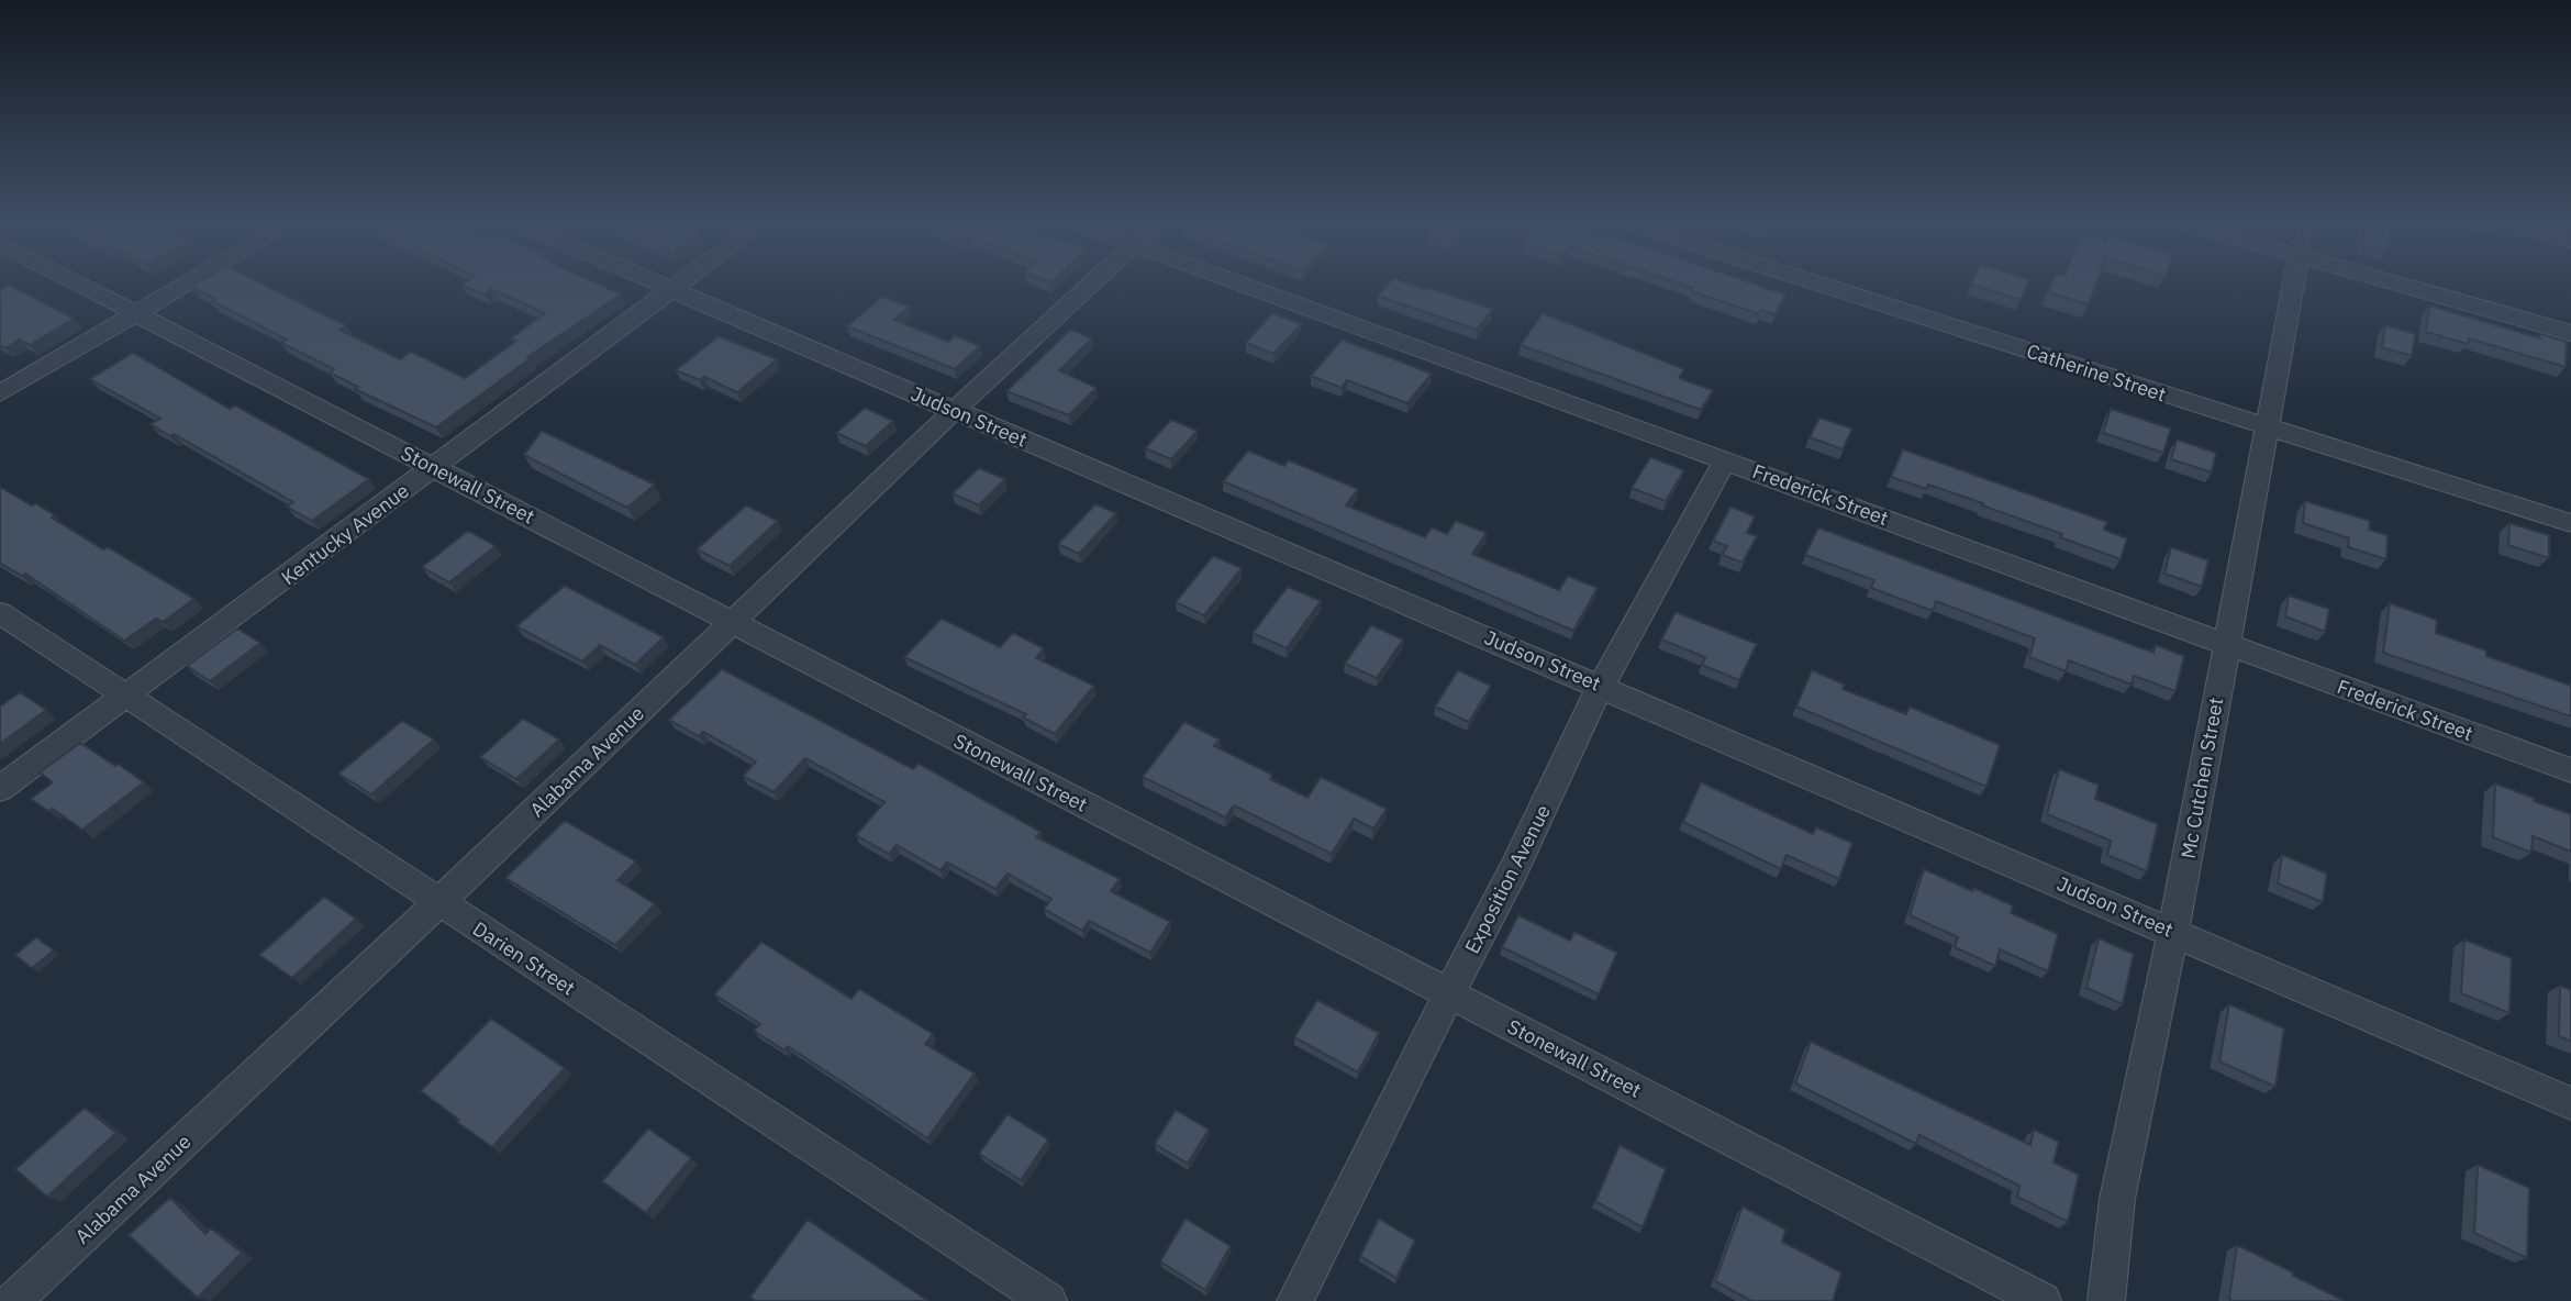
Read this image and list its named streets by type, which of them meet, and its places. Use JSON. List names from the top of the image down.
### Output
{
  "streets": {
    "street": [
      "Catherine Street",
      "Judson Street",
      "Stonewall Street",
      "Frederick Street",
      "Kentucky Avenue",
      "Alabama Avenue",
      "Mc Cutchen Street",
      "Exposition Avenue",
      "Darien Street"
    ]
  },
  "crossings": [
    ["Catherine Street", "Mc Cutchen Street"],
    ["Judson Street", "Kentucky Avenue"],
    ["Judson Street", "Alabama Avenue"],
    ["Judson Street", "Mc Cutchen Street"],
    ["Judson Street", "Exposition Avenue"],
    ["Stonewall Street", "Kentucky Avenue"],
    ["Stonewall Street", "Alabama Avenue"],
    ["Stonewall Street", "Exposition Avenue"],
    ["Frederick Street", "Mc Cutchen Street"],
    ["Frederick Street", "Exposition Avenue"],
    ["Kentucky Avenue", "Darien Street"],
    ["Alabama Avenue", "Darien Street"]
  ]
}
